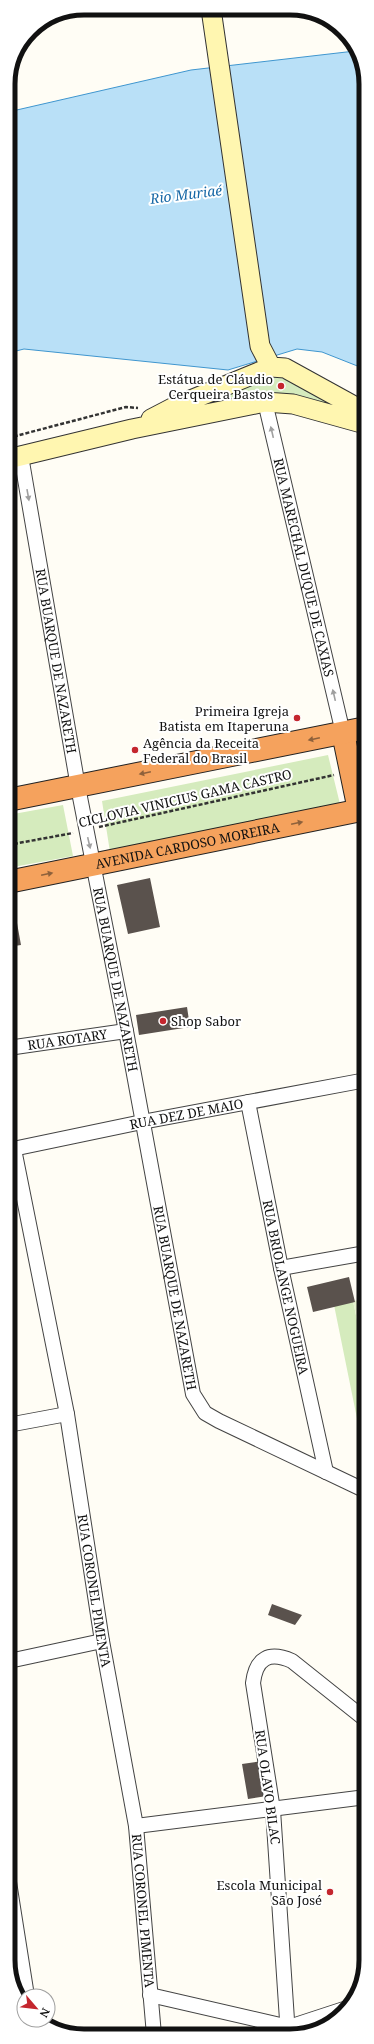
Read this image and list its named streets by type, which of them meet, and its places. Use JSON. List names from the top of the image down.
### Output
{
  "streets": {
    "highway": ["AVENIDA CARDOSO MOREIRA"],
    "street": [
      "RUA MARECHAL DUQUE DE CAXIAS",
      "RUA BUARQUE DE NAZARETH",
      "RUA ROTARY",
      "RUA DEZ DE MAIO",
      "RUA BRIOLANGE NOGUEIRA",
      "RUA CORONEL PIMENTA",
      "RUA OLAVO BILAC"
    ],
    "path": ["CICLOVIA VINICIUS GAMA CASTRO"]
  },
  "crossings": [
    ["RUA BUARQUE DE NAZARETH", "CICLOVIA VINICIUS GAMA CASTRO"],
    ["RUA BUARQUE DE NAZARETH", "AVENIDA CARDOSO MOREIRA"],
    ["RUA BUARQUE DE NAZARETH", "RUA ROTARY"],
    ["RUA BUARQUE DE NAZARETH", "RUA DEZ DE MAIO"],
    ["RUA BUARQUE DE NAZARETH", "RUA BRIOLANGE NOGUEIRA"],
    ["RUA DEZ DE MAIO", "RUA BRIOLANGE NOGUEIRA"]
  ],
  "one_way": ["RUA MARECHAL DUQUE DE CAXIAS"],
  "water": ["Rio Muriaé"],
  "places": [
    "Estátua de Cláudio Cerqueira Bastos",
    "Primeira Igreja Batista em Itaperuna",
    "Agência da Receita Federal do Brasil",
    "Shop Sabor",
    "Escola Municipal São José"
  ],
  "north": "bottom right"
}
